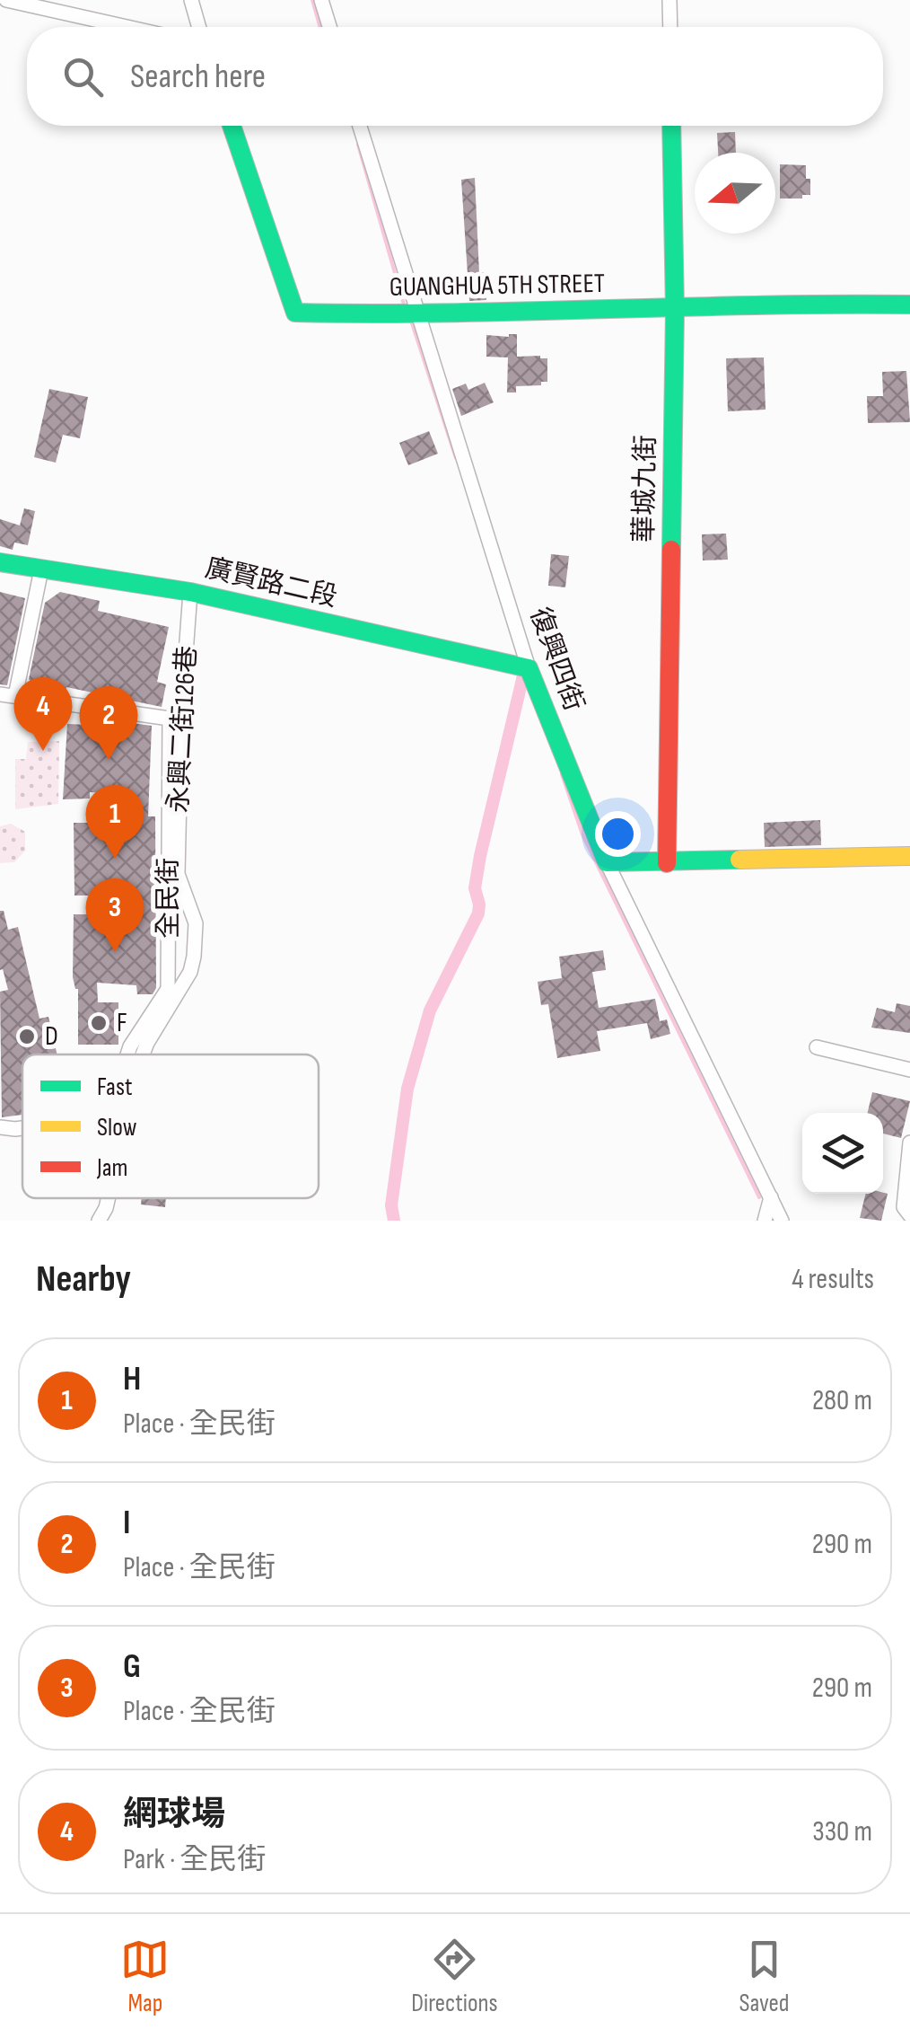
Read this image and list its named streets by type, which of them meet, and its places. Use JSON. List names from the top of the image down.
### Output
{
  "streets": {
    "street": [
      "GUANGHUA 5TH STREET",
      "華城九街",
      "廣賢路二段",
      "復興四街",
      "永興二街126巷",
      "全民街"
    ]
  },
  "crossings": [
    ["GUANGHUA 5TH STREET", "華城九街"],
    ["GUANGHUA 5TH STREET", "復興四街"],
    ["廣賢路二段", "復興四街"],
    ["廣賢路二段", "永興二街126巷"],
    ["廣賢路二段", "全民街"]
  ],
  "places": ["F", "D"],
  "legend": ["Fast", "Slow", "Jam"],
  "north": "left",
  "page": {
    "search": "Search here",
    "pins": [
      "4",
      "2",
      "1",
      "3"
    ],
    "heading": ["Nearby", "4 results"],
    "list": [
      {
        "mark": "1",
        "name": "H",
        "note": "Place · 全民街",
        "value": "280 m"
      },
      {
        "mark": "2",
        "name": "I",
        "note": "Place · 全民街",
        "value": "290 m"
      },
      {
        "mark": "3",
        "name": "G",
        "note": "Place · 全民街",
        "value": "290 m"
      },
      {
        "mark": "4",
        "name": "網球場",
        "note": "Park · 全民街",
        "value": "330 m"
      }
    ],
    "nav": ["Map", "Directions", "Saved"]
  }
}
